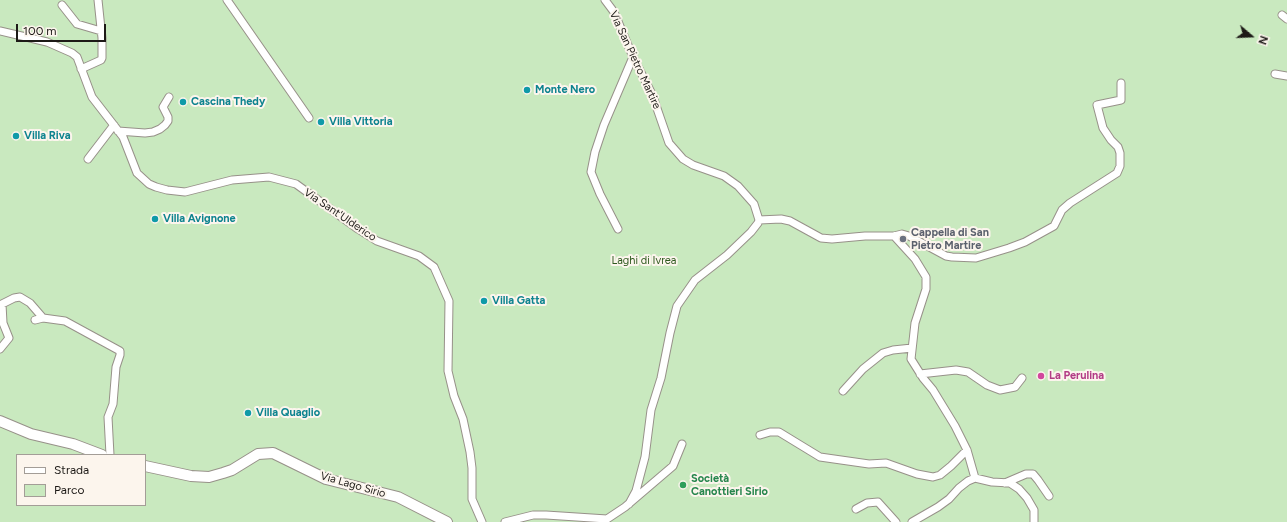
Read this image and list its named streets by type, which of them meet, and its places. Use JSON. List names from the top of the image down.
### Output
{
  "streets": {
    "main road": ["Via Lago Sirio"],
    "street": ["Via San Pietro Martire", "Via Sant'Ulderico"]
  },
  "parks": ["Laghi di Ivrea"],
  "places": [
    "Monte Nero",
    "Cascina Thedy",
    "Villa Vittoria",
    "Villa Riva",
    "Villa Avignone",
    "Cappella di San Pietro Martire",
    "Villa Gatta",
    "La Perulina",
    "Villa Quaglio",
    "Società Canottieri Sirio"
  ],
  "legend": ["Strada", "Parco"],
  "scale_bar": "100 m",
  "north": "right"
}
